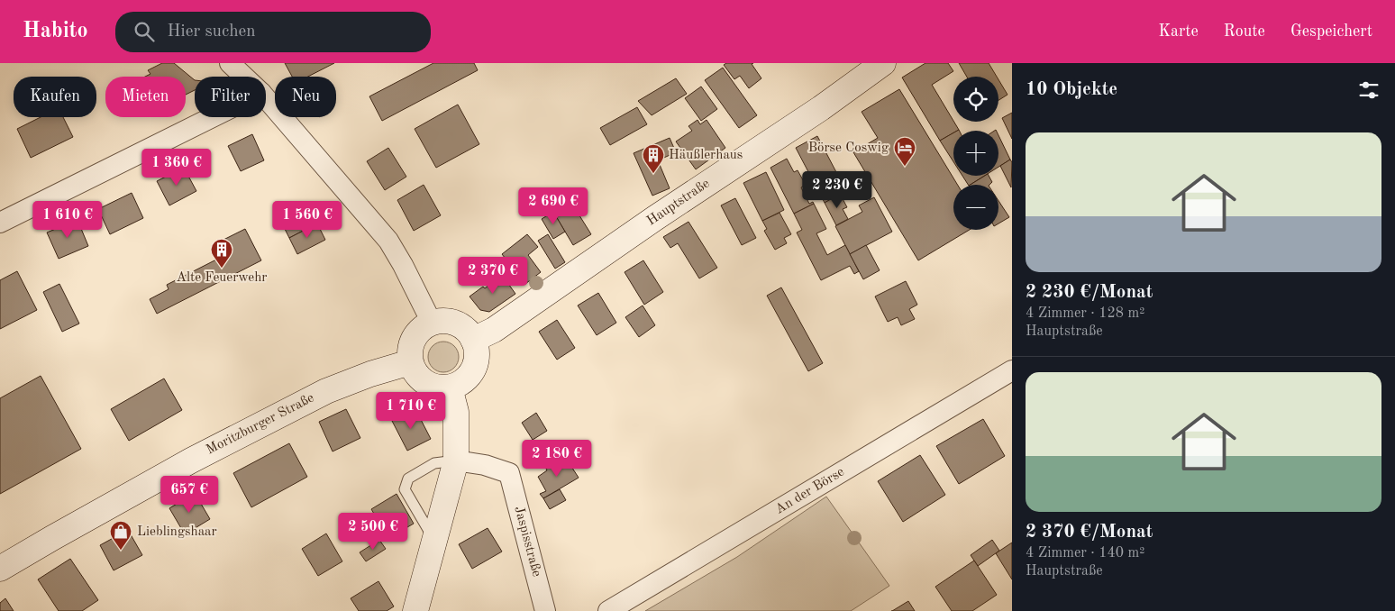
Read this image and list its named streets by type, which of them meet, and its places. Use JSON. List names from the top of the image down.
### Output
{
  "streets": {
    "main road": ["Hauptstraße", "Moritzburger Straße"],
    "street": ["An der Börse", "Jaspisstraße"]
  },
  "crossings": [
    ["Hauptstraße", "Moritzburger Straße"]
  ],
  "places": {
    "hotel": ["Börse Coswig"],
    "building": ["Häußlerhaus", "Alte Feuerwehr"],
    "shop": ["Lieblingshaar"]
  },
  "page": {
    "header": "Habito",
    "search": "Hier suchen",
    "nav": ["Karte", "Route", "Gespeichert"],
    "heading": "10 Objekte",
    "map_buttons": ["+", "−"],
    "chip": [
      "Kaufen",
      "Mieten",
      "Filter",
      "Neu"
    ],
    "list": [
      {
        "name": "2 230 €/Monat",
        "note": "4 Zimmer · 128 m² · Hauptstraße"
      },
      {
        "name": "2 370 €/Monat",
        "note": "4 Zimmer · 140 m² · Hauptstraße"
      }
    ],
    "price": [
      "1 360 €",
      "2 230 €",
      "2 690 €",
      "1 610 €",
      "1 560 €",
      "2 370 €",
      "1 710 €",
      "2 180 €",
      "657 €",
      "2 500 €"
    ]
  }
}
